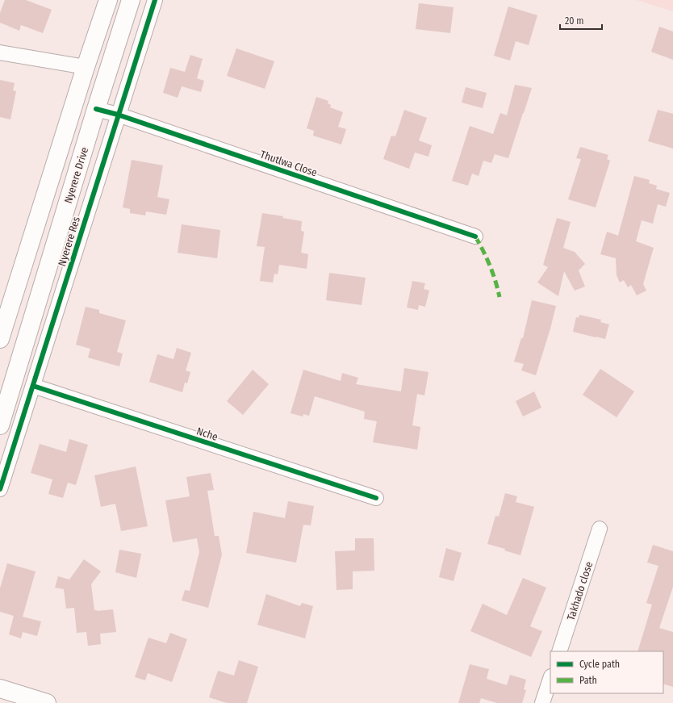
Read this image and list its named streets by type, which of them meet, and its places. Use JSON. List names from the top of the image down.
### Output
{
  "streets": {
    "main road": ["Nyerere Drive"],
    "street": [
      "Thutlwa Close",
      "Nyerere Res",
      "Nche",
      "Takhado close"
    ]
  },
  "crossings": [
    ["Thutlwa Close", "Nyerere Drive"],
    ["Thutlwa Close", "Nyerere Res"],
    ["Nyerere Res", "Nche"]
  ],
  "legend": ["Cycle path", "Path"],
  "scale_bar": "20 m"
}
